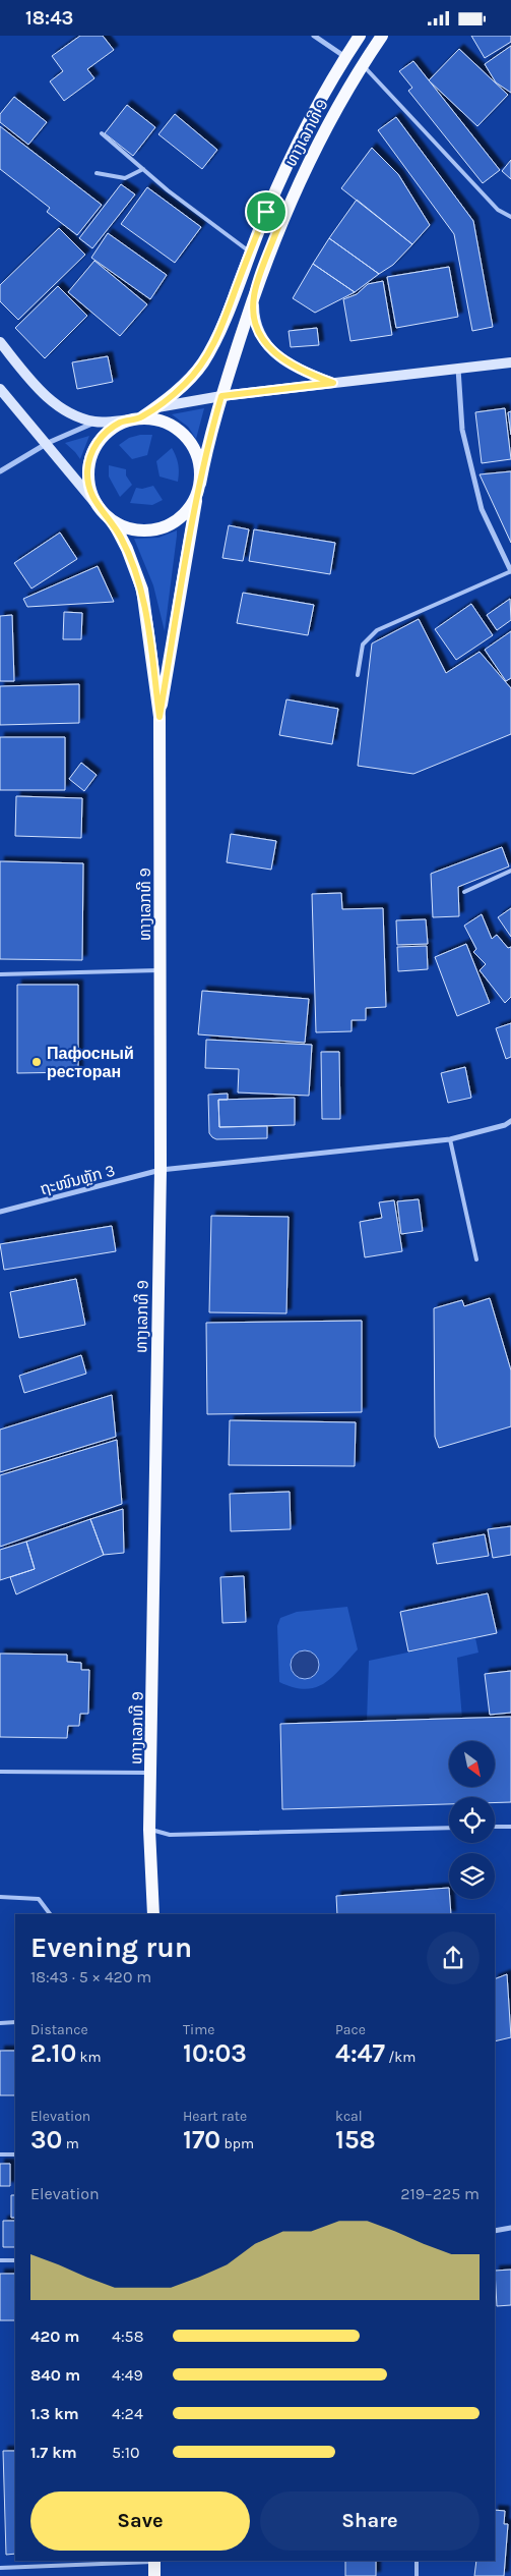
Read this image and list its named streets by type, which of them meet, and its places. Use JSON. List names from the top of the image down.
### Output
{
  "streets": {
    "main road": ["ທາງເລກທີ 9"],
    "street": ["ຖະໜົນຫຼັກ 3"]
  },
  "crossings": [
    ["ທາງເລກທີ 9", "ຖະໜົນຫຼັກ 3"]
  ],
  "places": ["Пафосный ресторан"],
  "north": "bottom right",
  "page": {
    "status": "18:43",
    "heading": ["Evening run", "18:43 · 5 × 420 m"],
    "stats": [
      ["Distance", "2.10 km"],
      ["Time", "10:03"],
      ["Pace", "4:47 /km"],
      ["Elevation", "30 m"],
      ["Heart rate", "170 bpm"],
      ["kcal", "158"]
    ],
    "chart": ["Elevation", "219–225 m"],
    "list": [
      {
        "name": "420 m",
        "note": "4:58"
      },
      {
        "name": "840 m",
        "note": "4:49"
      },
      {
        "name": "1.3 km",
        "note": "4:24"
      },
      {
        "name": "1.7 km",
        "note": "5:10"
      }
    ],
    "buttons": ["Save", "Share"]
  }
}
